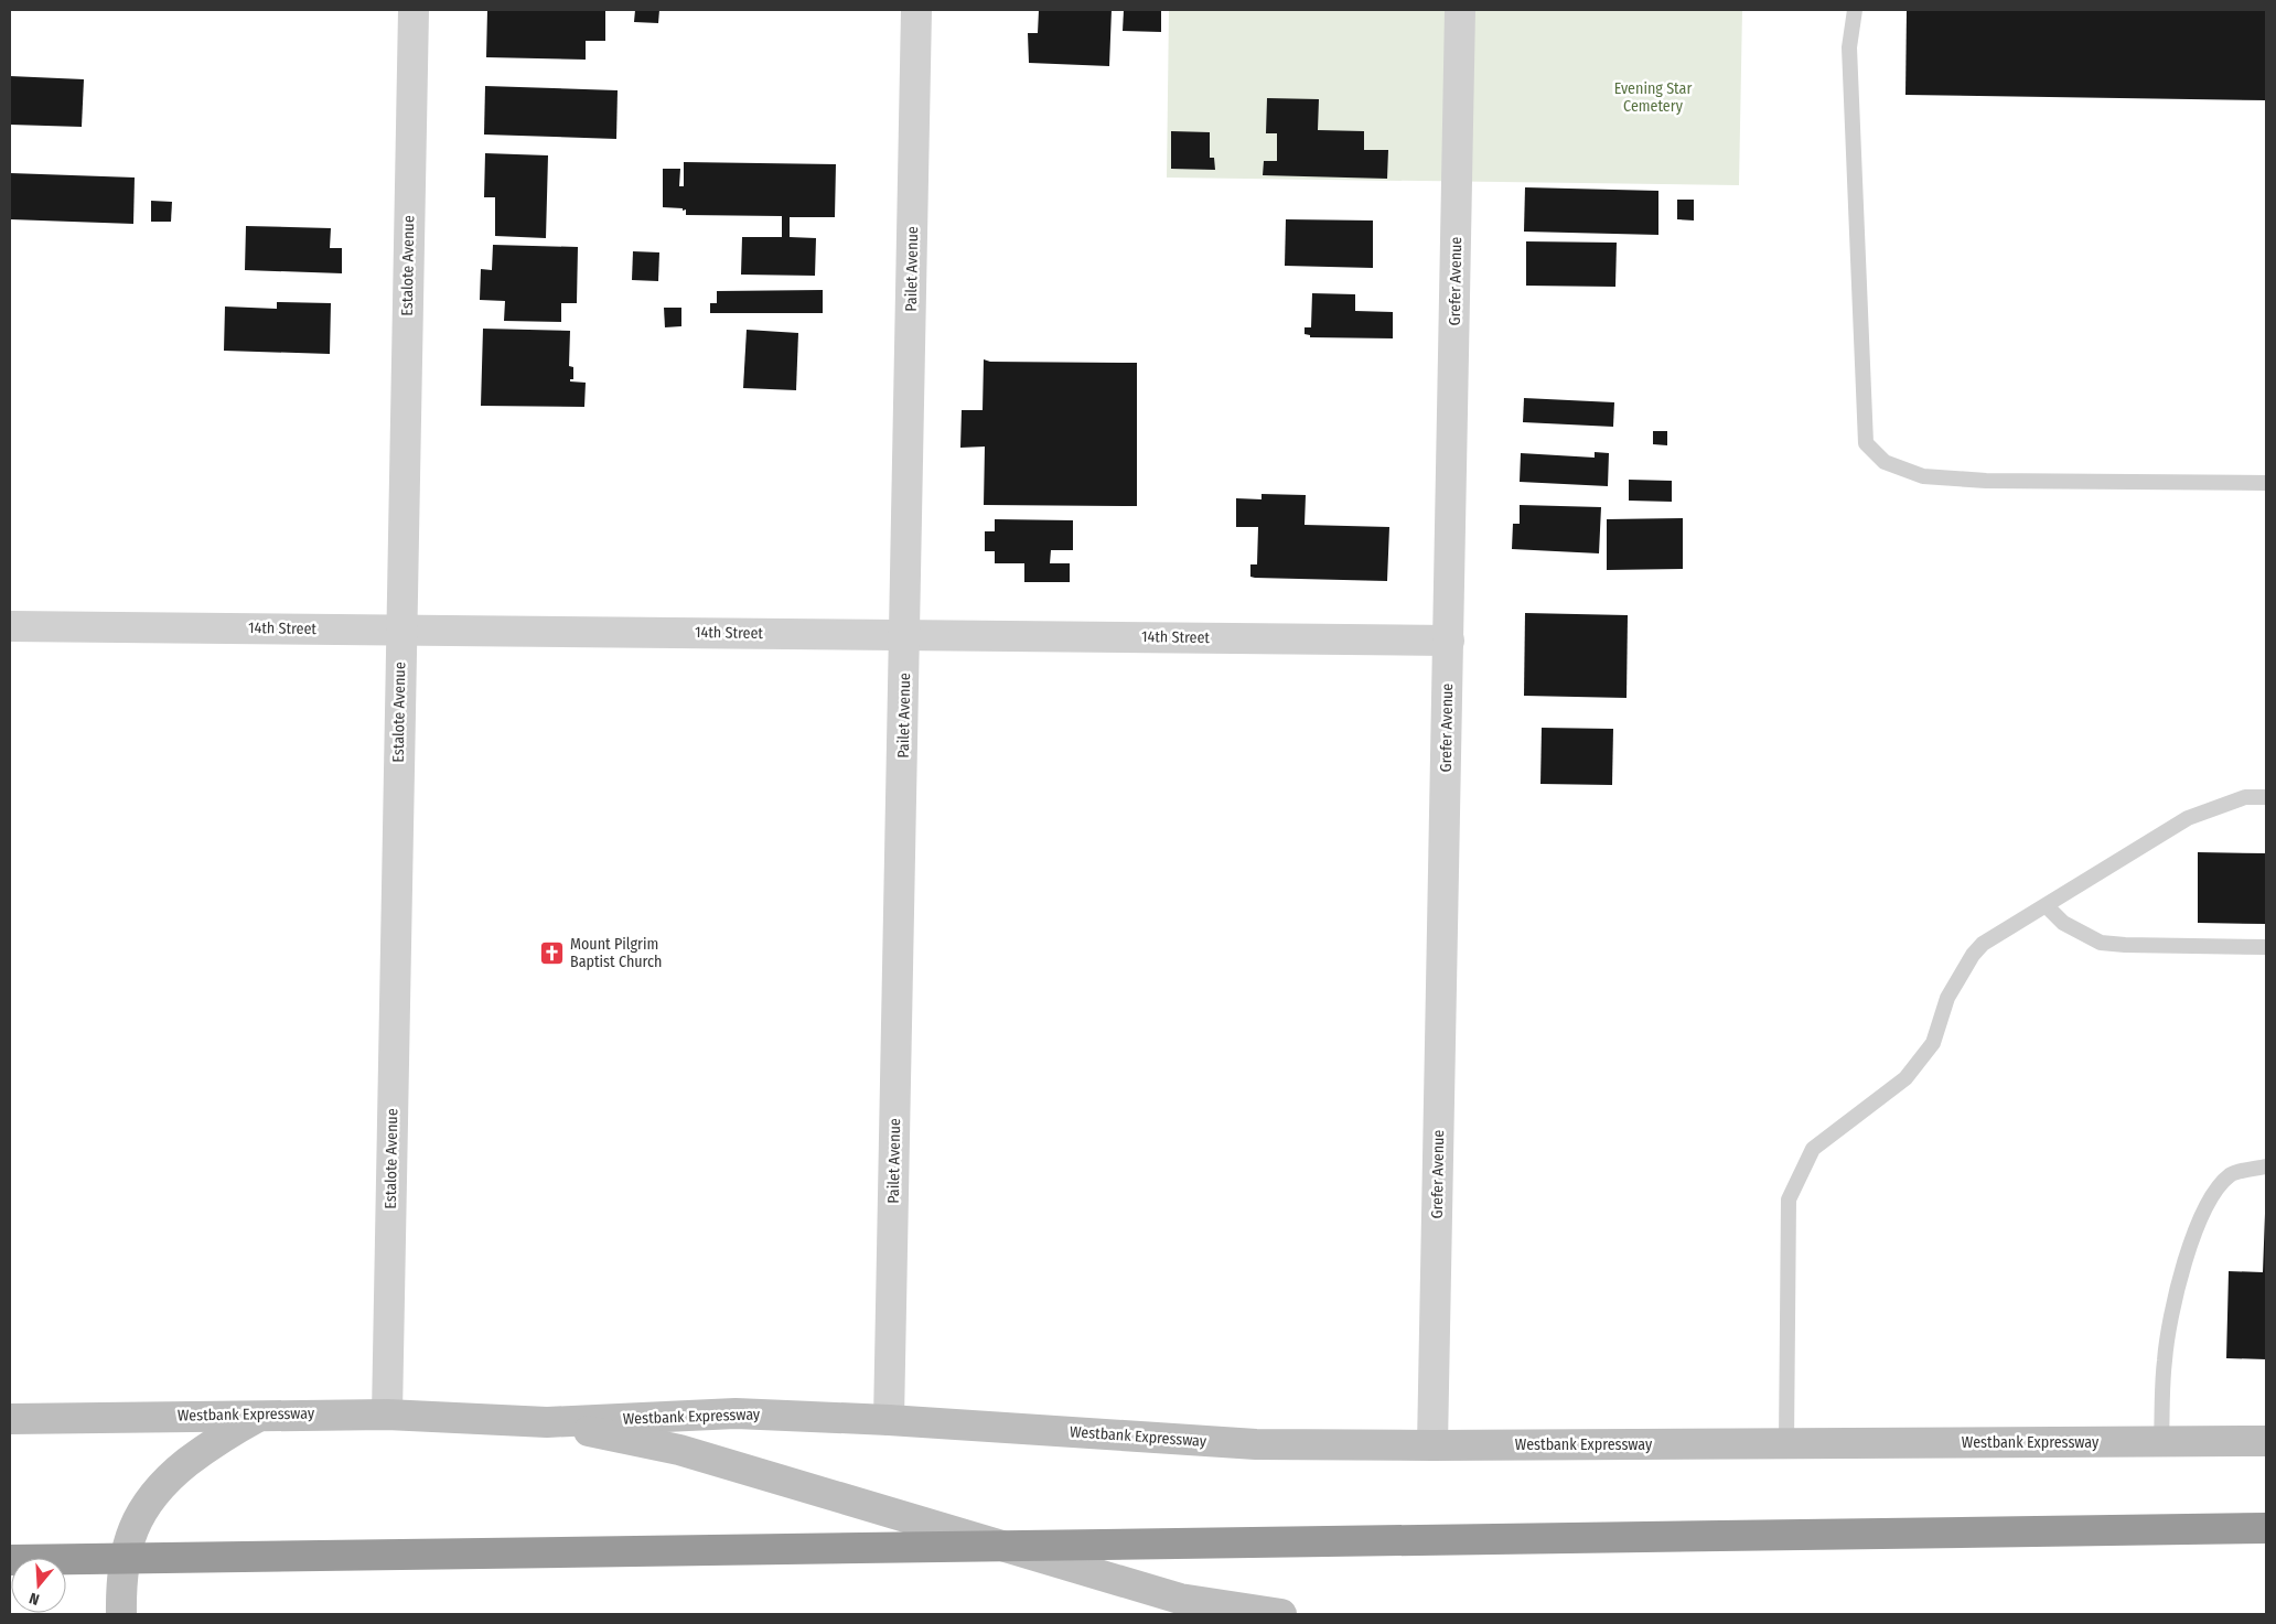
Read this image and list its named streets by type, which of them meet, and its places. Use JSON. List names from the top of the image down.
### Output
{
  "streets": {
    "street": [
      "Estalote Avenue",
      "Pailet Avenue",
      "Grefer Avenue",
      "14th Street",
      "Westbank Expressway"
    ]
  },
  "crossings": [
    ["Estalote Avenue", "14th Street"],
    ["Estalote Avenue", "Westbank Expressway"],
    ["Pailet Avenue", "14th Street"],
    ["Pailet Avenue", "Westbank Expressway"],
    ["Grefer Avenue", "14th Street"],
    ["Grefer Avenue", "Westbank Expressway"]
  ],
  "parks": ["Evening Star Cemetery"],
  "places": {
    "church": ["Mount Pilgrim Baptist Church"]
  },
  "north": "bottom"
}
